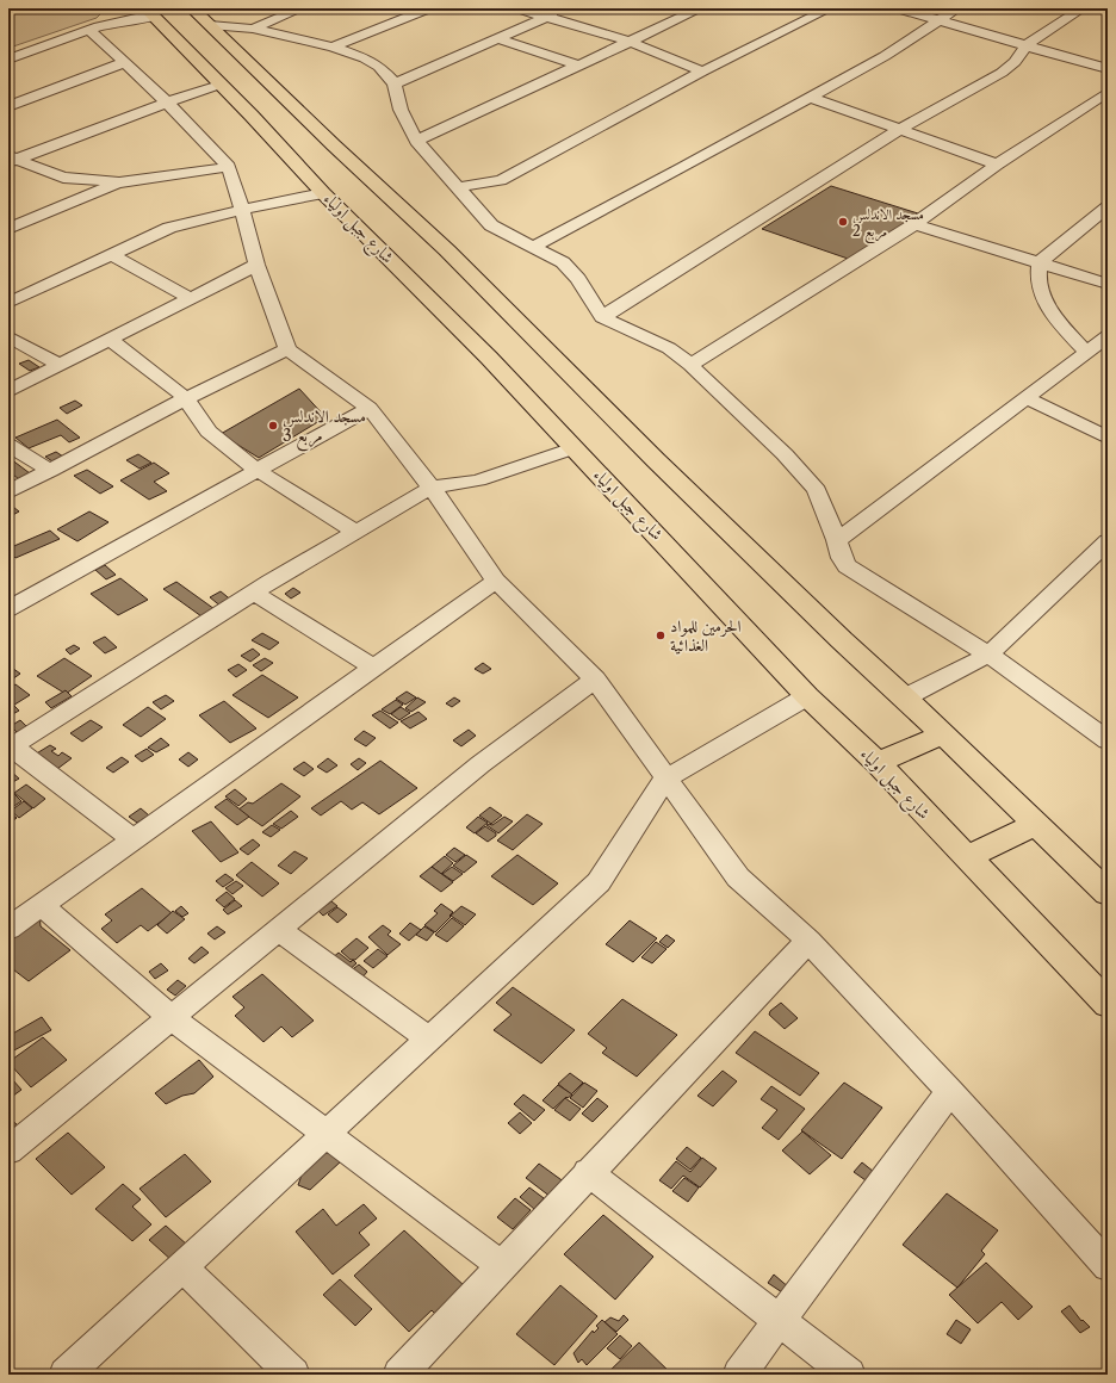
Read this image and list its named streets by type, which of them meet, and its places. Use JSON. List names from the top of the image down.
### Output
{
  "streets": {
    "highway": ["شارع جبل اولياء"]
  },
  "places": ["مسجد الاندلس مربع 2", "مسجد الاندلس مربع 3", "الحرمين للمواد الغذائية"]
}
